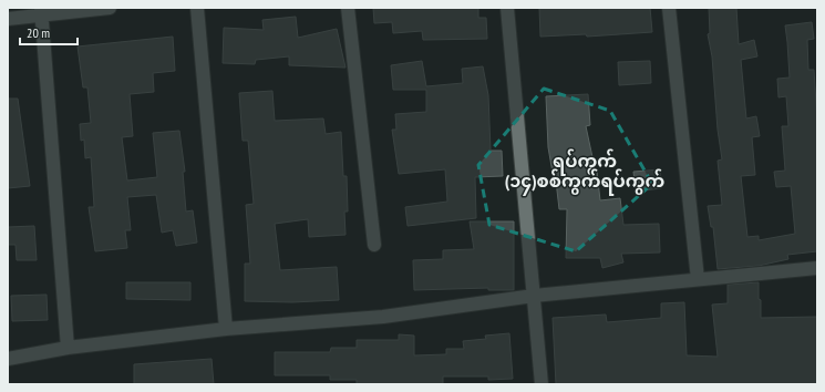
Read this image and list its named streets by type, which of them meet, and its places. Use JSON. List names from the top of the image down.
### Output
{
  "districts": ["ရပ်ကွက် (၁၄)စစ်ကွက်ရပ်ကွက်"],
  "scale_bar": "20 m"
}
